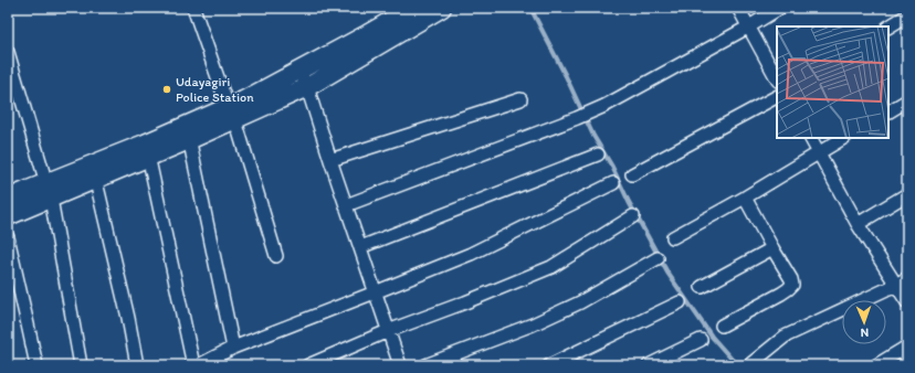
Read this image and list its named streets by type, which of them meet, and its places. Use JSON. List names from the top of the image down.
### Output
{
  "places": ["Udayagiri Police Station"],
  "north": "bottom"
}
